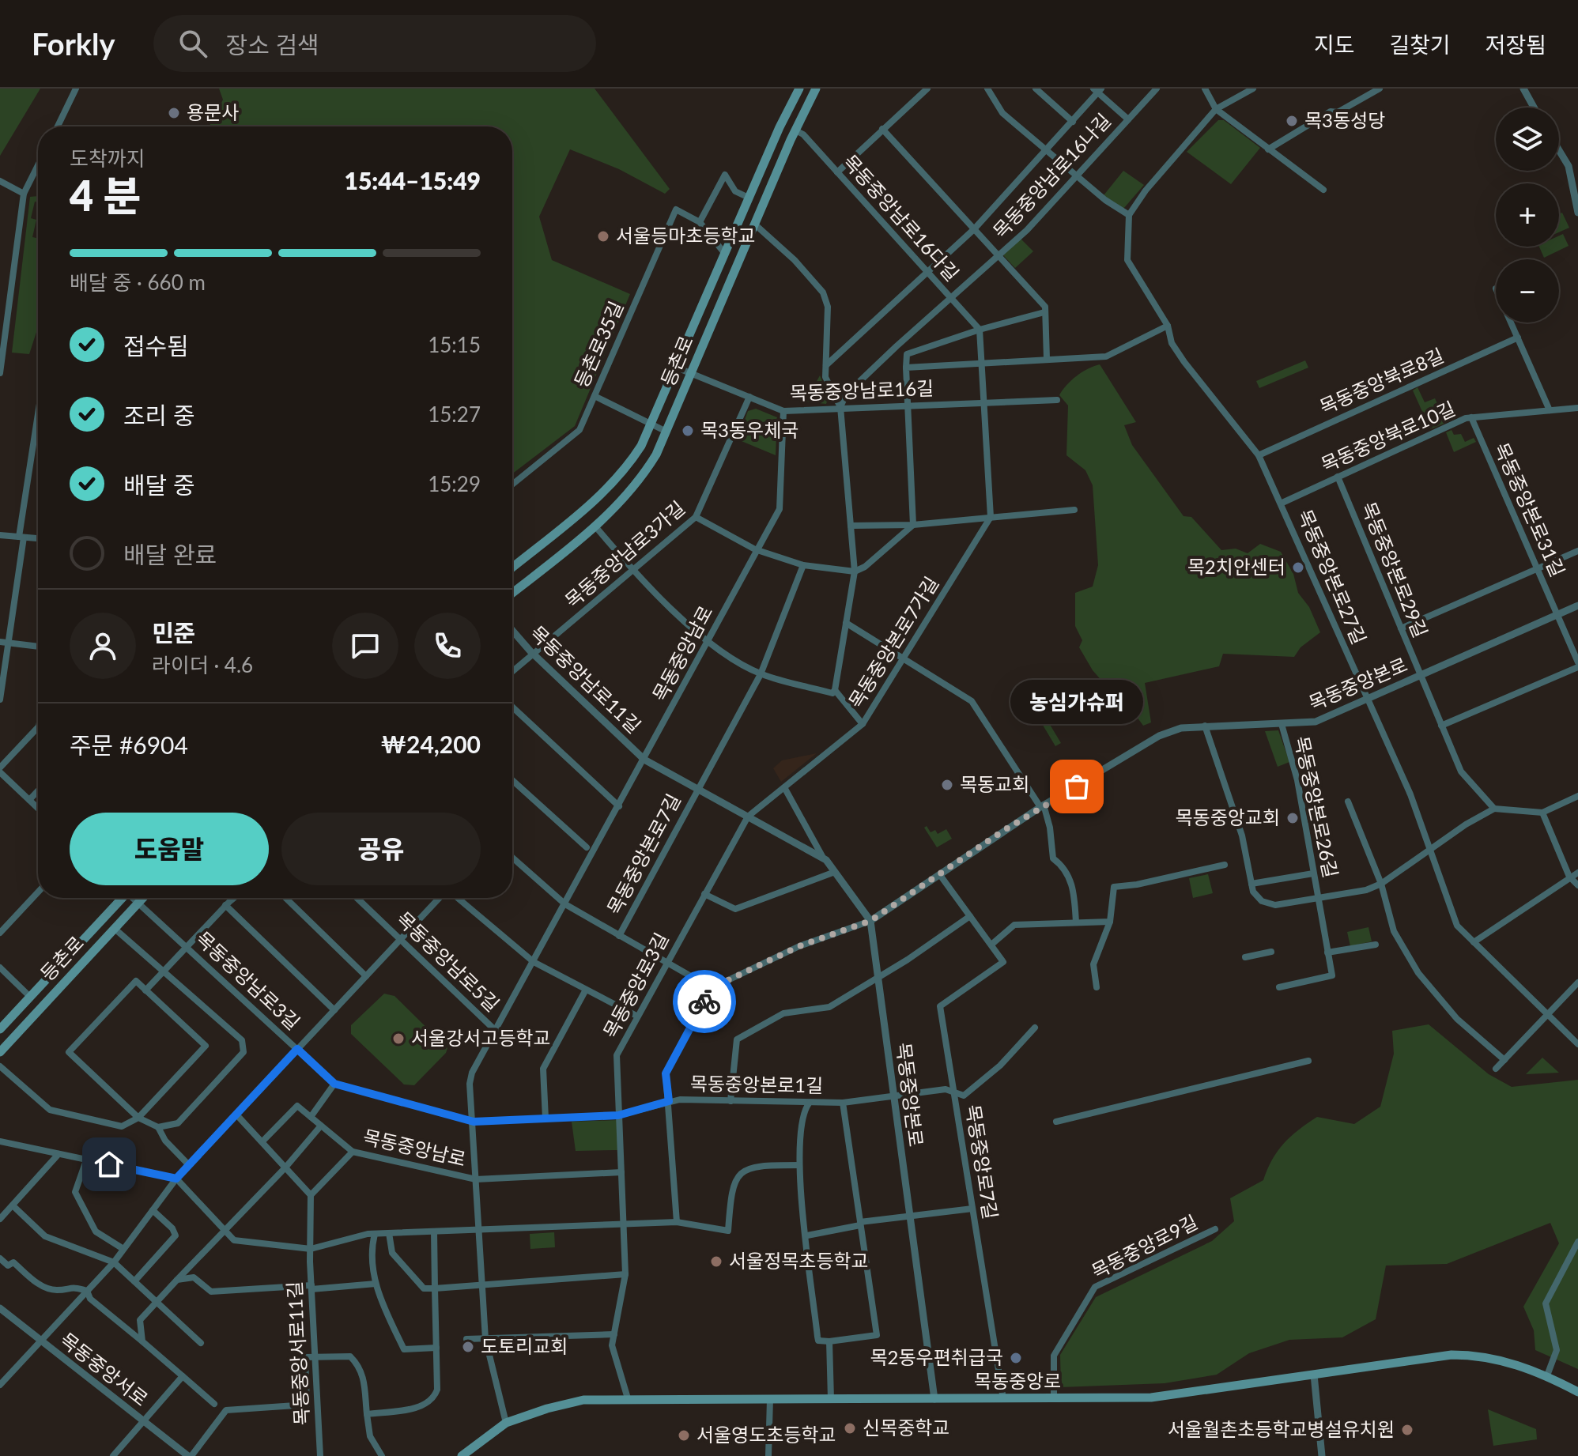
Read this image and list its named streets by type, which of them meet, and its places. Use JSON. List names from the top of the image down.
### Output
{
  "streets": {
    "main road": ["등촌로", "목동중앙로"],
    "street": [
      "목동중앙남로16나길",
      "목동중앙남로16다길",
      "등촌로35길",
      "목동중앙북로8길",
      "목동중앙남로16길",
      "목동중앙북로10길",
      "목동중앙본로31길",
      "목동중앙남로3가길",
      "목동중앙본로29길",
      "목동중앙본로27길",
      "목동중앙본로7가길",
      "목동중앙남로",
      "목동중앙남로11길",
      "목동중앙본로",
      "목동중앙본로26길",
      "목동중앙본로7길",
      "목동중앙남로5길",
      "목동중앙남로3길",
      "목동중앙로3길",
      "목동중앙본로1길",
      "목동중앙로7길",
      "목동중앙로9길",
      "목동중앙서로11길",
      "목동중앙서로"
    ]
  },
  "crossings": [
    ["목동중앙남로16나길", "목동중앙남로16다길"],
    ["목동중앙남로16나길", "목동중앙남로16길"],
    ["목동중앙남로16다길", "등촌로"],
    ["등촌로", "목동중앙남로16길"],
    ["등촌로", "목동중앙남로3길"],
    ["목동중앙남로16길", "목동중앙남로3가길"],
    ["목동중앙남로16길", "목동중앙남로"],
    ["목동중앙북로10길", "목동중앙본로31길"],
    ["목동중앙북로10길", "목동중앙본로29길"],
    ["목동중앙북로10길", "목동중앙본로27길"],
    ["목동중앙본로31길", "목동중앙본로"],
    ["목동중앙남로3가길", "목동중앙남로11길"],
    ["목동중앙본로29길", "목동중앙본로"],
    ["목동중앙본로29길", "목동중앙본로26길"],
    ["목동중앙본로27길", "목동중앙본로"],
    ["목동중앙본로27길", "목동중앙본로26길"],
    ["목동중앙본로7가길", "목동중앙본로7길"],
    ["목동중앙본로7가길", "목동중앙로3길"],
    ["목동중앙남로", "목동중앙남로11길"],
    ["목동중앙남로", "목동중앙본로7길"],
    ["목동중앙남로", "목동중앙남로5길"],
    ["목동중앙남로", "목동중앙남로3길"],
    ["목동중앙남로", "목동중앙로3길"],
    ["목동중앙남로", "목동중앙로"],
    ["목동중앙남로11길", "목동중앙본로7길"],
    ["목동중앙본로", "목동중앙본로26길"],
    ["목동중앙본로", "목동중앙본로7길"],
    ["목동중앙본로", "목동중앙본로1길"],
    ["목동중앙본로", "목동중앙로"],
    ["목동중앙본로7길", "목동중앙로3길"],
    ["목동중앙남로3길", "목동중앙본로1길"],
    ["목동중앙로3길", "목동중앙본로1길"],
    ["목동중앙로3길", "목동중앙로"],
    ["목동중앙본로1길", "목동중앙로7길"],
    ["목동중앙로7길", "목동중앙로"],
    ["목동중앙로9길", "목동중앙로"]
  ],
  "places": [
    "용문사",
    "목3동성당",
    "서울등마초등학교",
    "목3동우체국",
    "목2치안센터",
    "목동교회",
    "농심가슈퍼",
    "목동중앙교회",
    "서울강서고등학교",
    "서울정목초등학교",
    "도토리교회",
    "목2동우편취급국",
    "신목중학교",
    "서울월촌초등학교병설유치원",
    "서울영도초등학교"
  ],
  "page": {
    "header": "Forkly",
    "search": "장소 검색",
    "nav": ["지도", "길찾기", "저장됨"],
    "map_buttons": ["+", "−"],
    "heading": ["4 분", "도착까지", "15:44–15:49"],
    "panel": [
      "민준",
      "라이더 · 4.6",
      "주문 #6904",
      "₩24,200"
    ],
    "bar": "배달 중 · 660 m",
    "list": [
      ["접수됨", "15:15"],
      ["조리 중", "15:27"],
      ["배달 중", "15:29"],
      "배달 완료"
    ],
    "bubble": "농심가슈퍼",
    "buttons": ["도움말", "공유"]
  }
}
